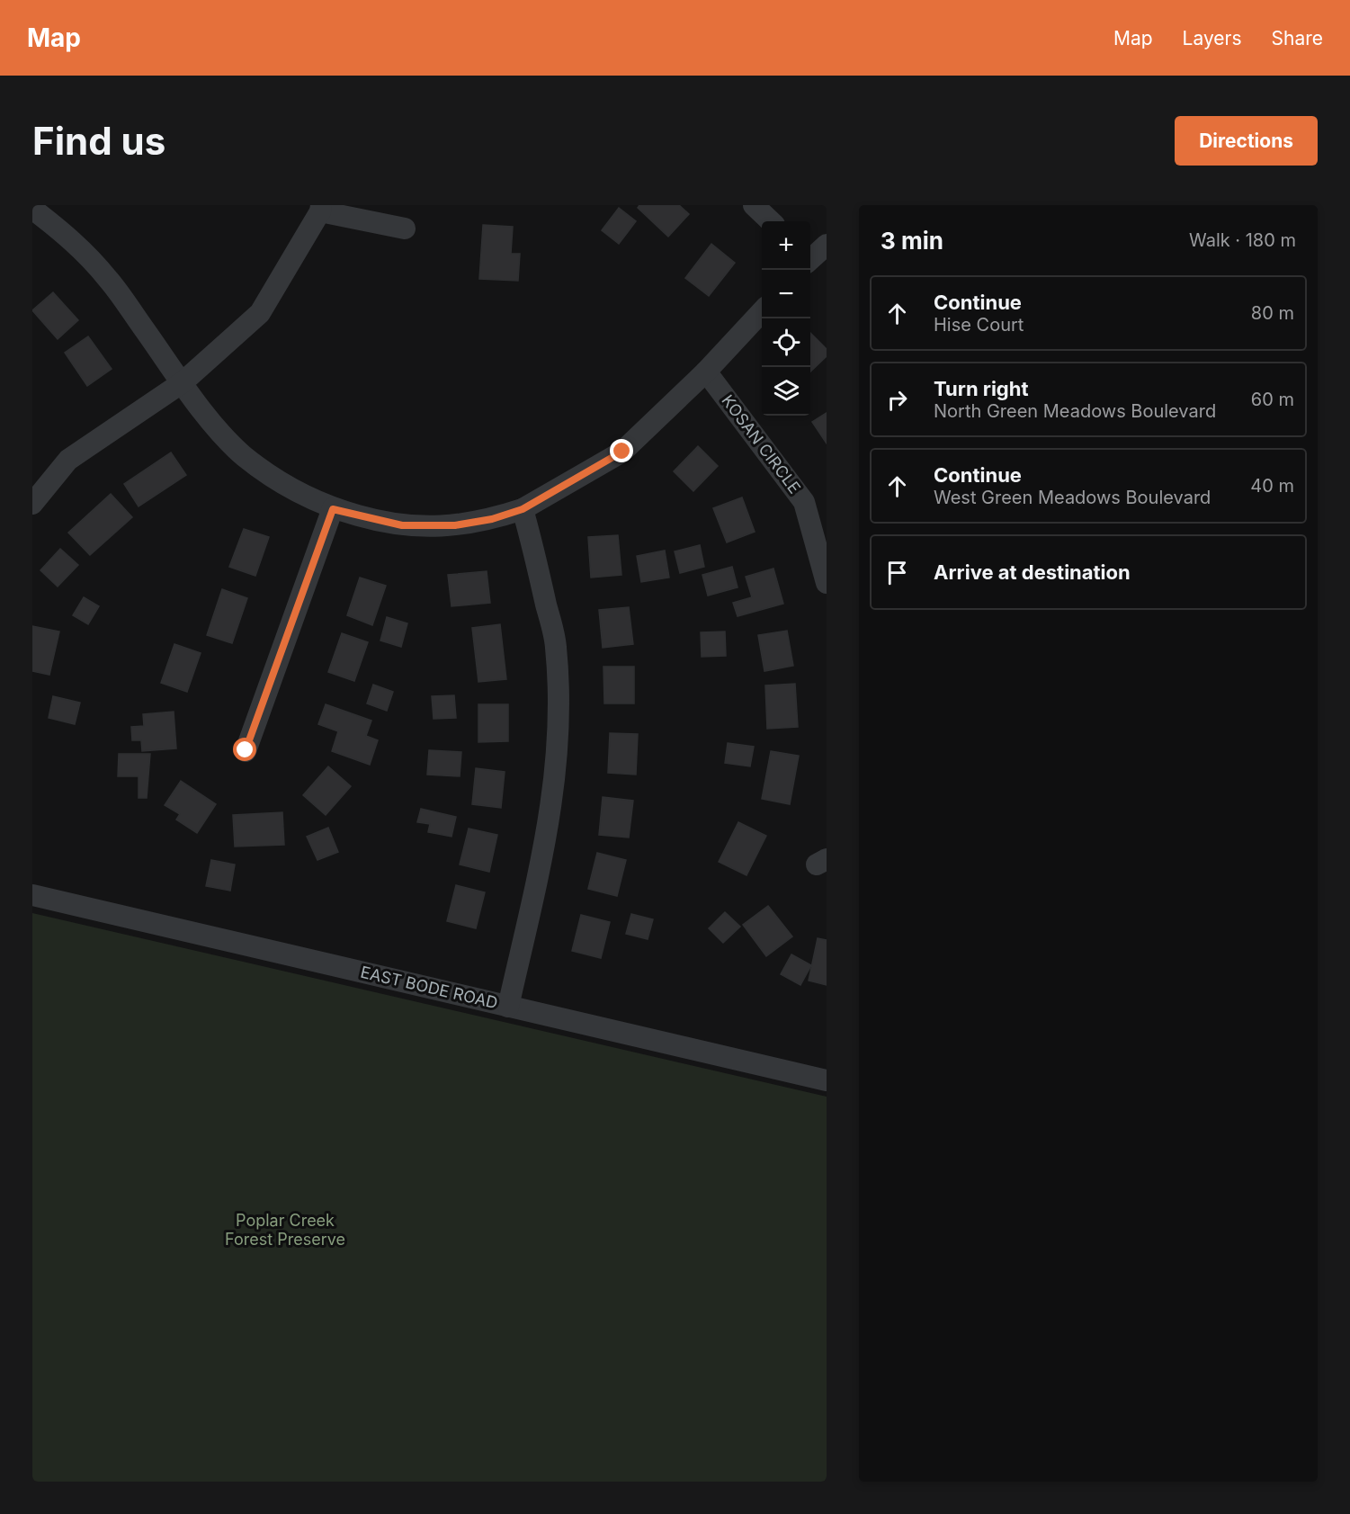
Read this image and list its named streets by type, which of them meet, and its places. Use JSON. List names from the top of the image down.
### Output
{
  "streets": {
    "street": ["KOSAN CIRCLE", "EAST BODE ROAD"]
  },
  "parks": ["Poplar Creek Forest Preserve"],
  "page": {
    "header": "Map",
    "nav": ["Map", "Layers", "Share"],
    "buttons": "Directions",
    "title": "Find us",
    "heading": ["3 min", "Walk · 180 m"],
    "map_buttons": ["+", "−"],
    "list": [
      ["Continue", "Hise Court", "80 m"],
      ["Turn right", "North Green Meadows Boulevard", "60 m"],
      ["Continue", "West Green Meadows Boulevard", "40 m"],
      "Arrive at destination"
    ]
  }
}
